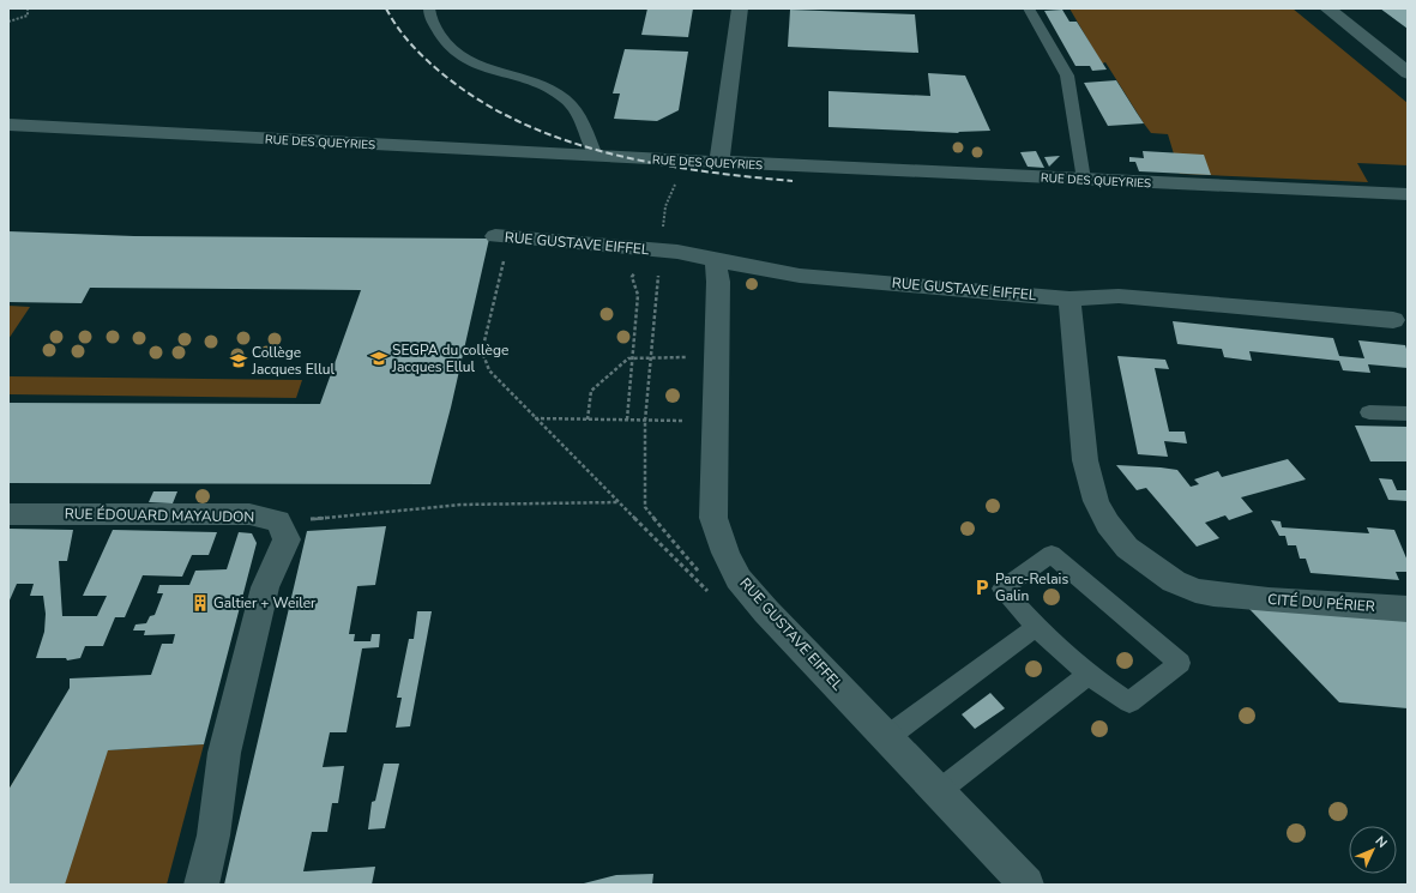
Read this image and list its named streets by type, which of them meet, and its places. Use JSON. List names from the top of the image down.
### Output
{
  "streets": {
    "street": [
      "RUE DES QUEYRIES",
      "RUE GUSTAVE EIFFEL",
      "RUE ÉDOUARD MAYAUDON",
      "CITÉ DU PÉRIER"
    ]
  },
  "crossings": [
    ["RUE GUSTAVE EIFFEL", "CITÉ DU PÉRIER"]
  ],
  "places": {
    "school or university": ["SEGPA du collège Jacques Ellul", "Collège Jacques Ellul"],
    "parking": ["Parc-Relais Galin"],
    "building": ["Galtier + Weiler"]
  },
  "north": "top right"
}
